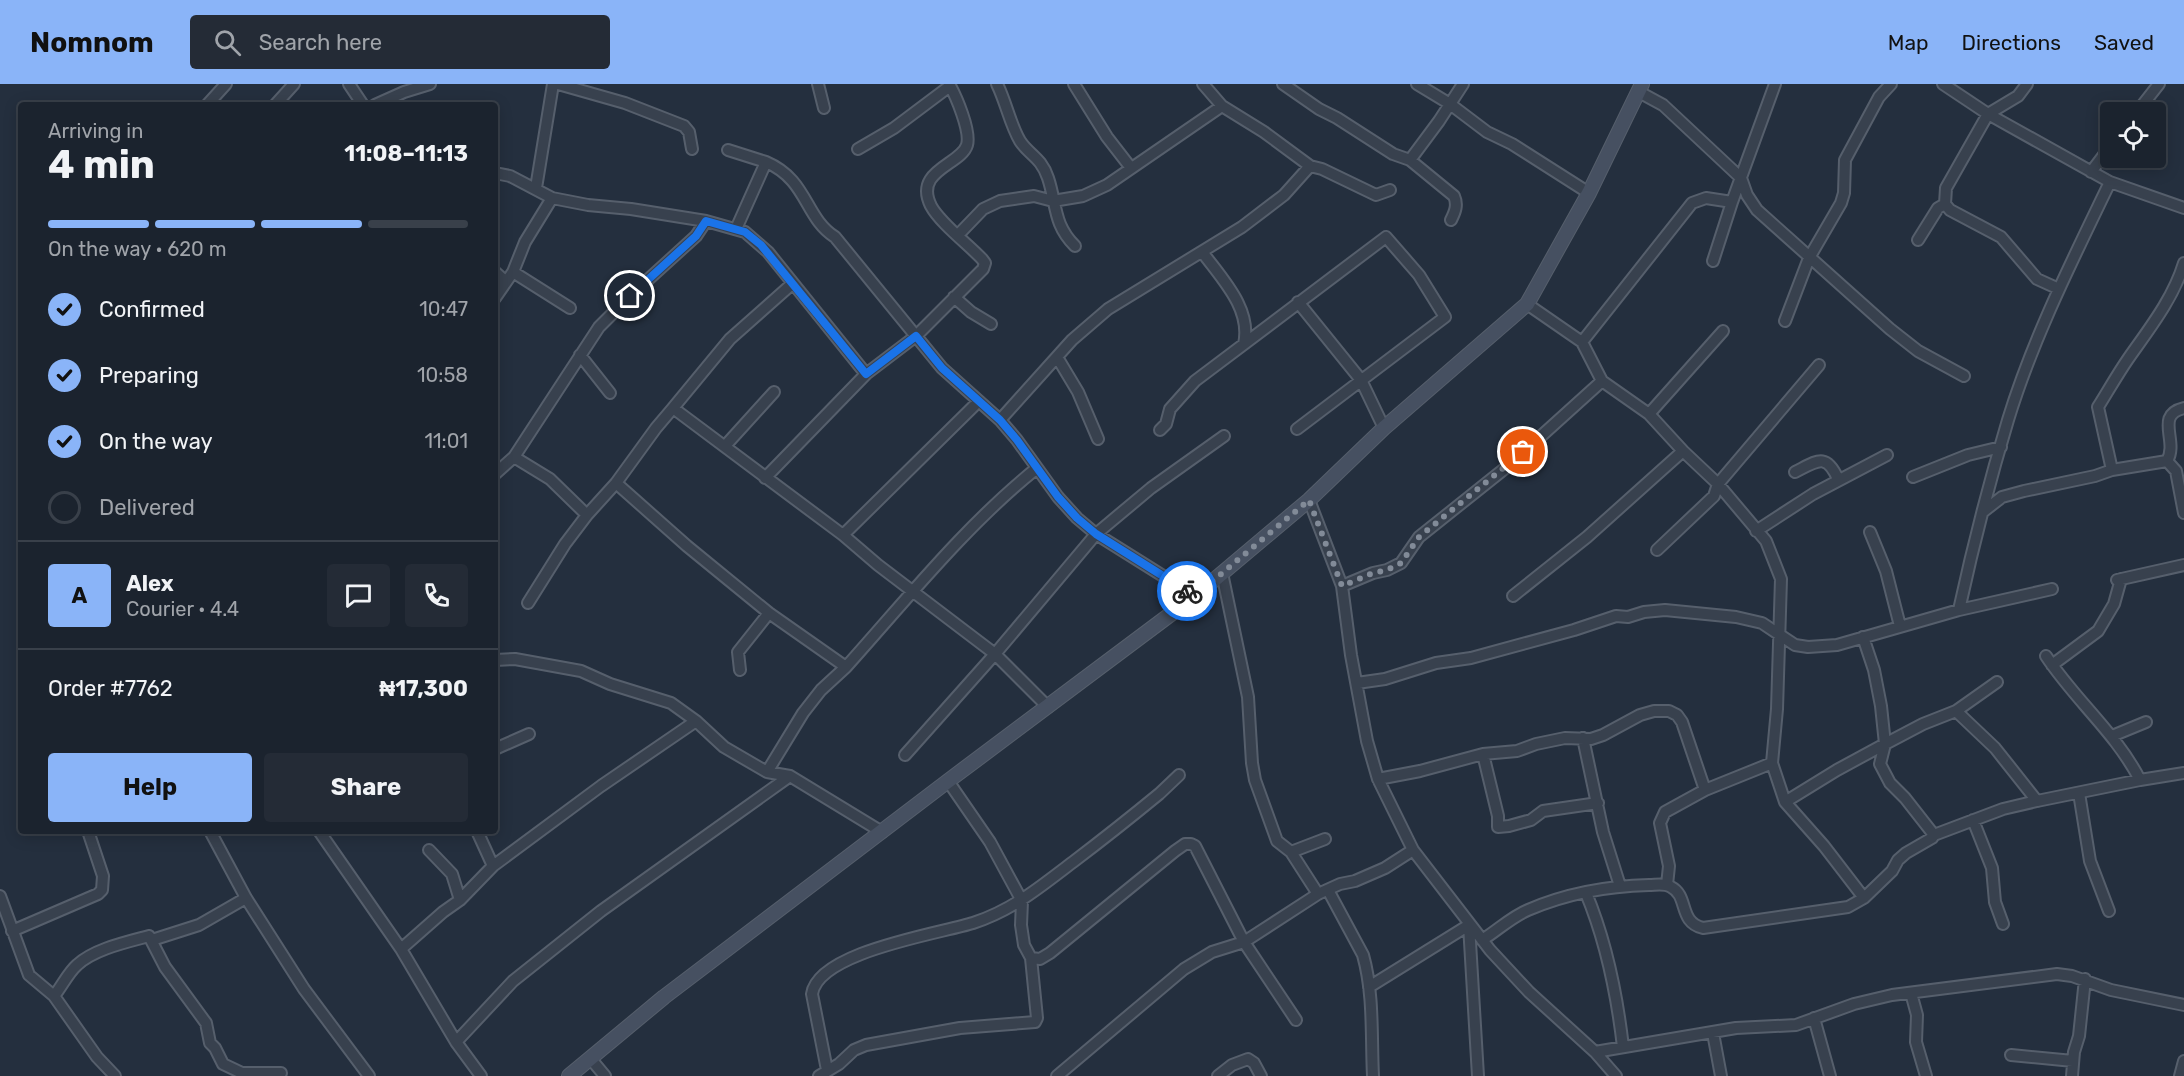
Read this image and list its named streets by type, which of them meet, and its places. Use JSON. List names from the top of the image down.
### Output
{
  "page": {
    "header": "Nomnom",
    "search": "Search here",
    "nav": ["Map", "Directions", "Saved"],
    "heading": ["4 min", "Arriving in", "11:08–11:13"],
    "panel": [
      "Alex",
      "Courier · 4.4",
      "Order #7762",
      "₦17,300"
    ],
    "bar": "On the way · 620 m",
    "list": [
      ["Confirmed", "10:47"],
      ["Preparing", "10:58"],
      ["On the way", "11:01"],
      "Delivered"
    ],
    "round": "A",
    "buttons": ["Help", "Share"]
  }
}
